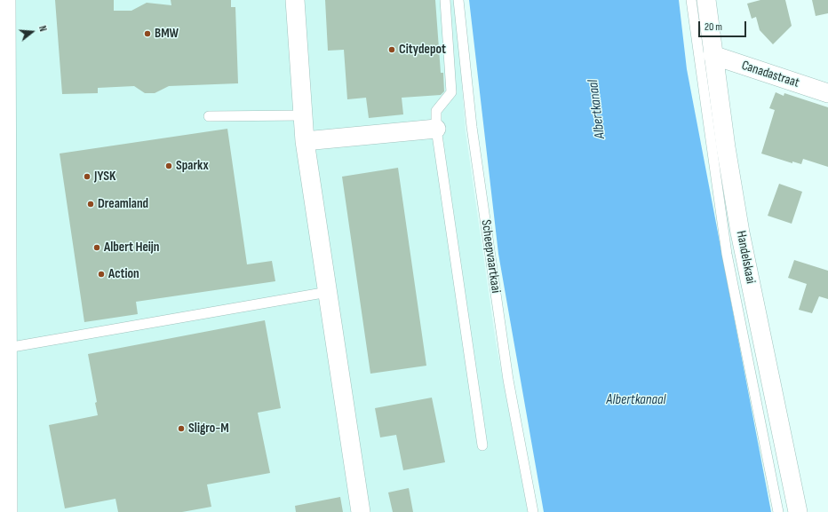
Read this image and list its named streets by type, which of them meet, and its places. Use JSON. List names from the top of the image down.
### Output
{
  "streets": {
    "street": ["Canadastraat", "Handelskaai"],
    "lane": ["Scheepvaartkaai"]
  },
  "crossings": [
    ["Canadastraat", "Handelskaai"]
  ],
  "water": ["Albertkanaal"],
  "places": [
    "BMW",
    "Citydepot",
    "Sparkx",
    "JYSK",
    "Dreamland",
    "Albert Heijn",
    "Action",
    "Sligro-M"
  ],
  "scale_bar": "20 m",
  "north": "right"
}
